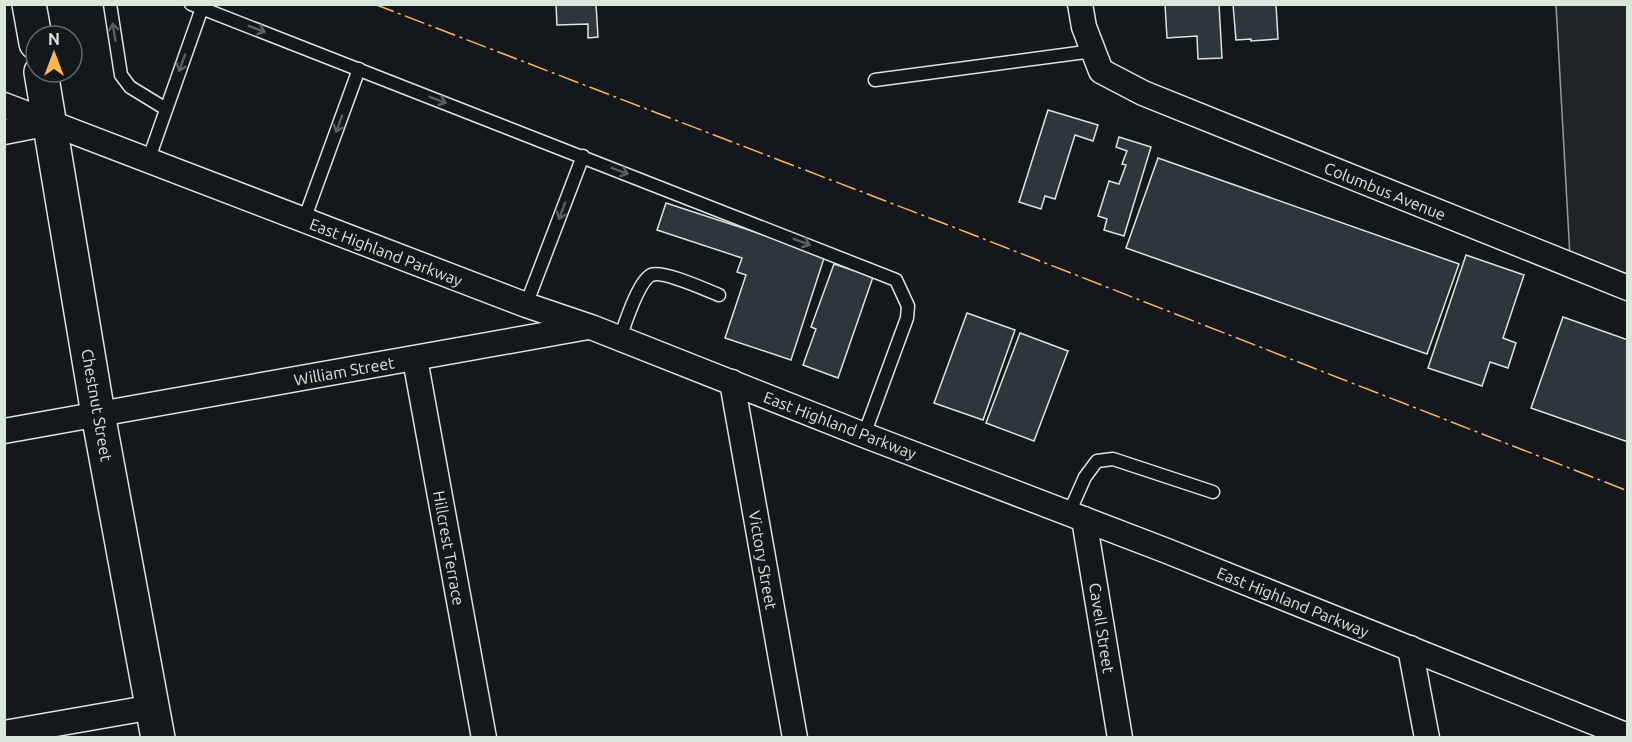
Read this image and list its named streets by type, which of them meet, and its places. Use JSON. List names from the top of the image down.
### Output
{
  "streets": {
    "street": [
      "Columbus Avenue",
      "East Highland Parkway",
      "William Street",
      "Chestnut Street",
      "Hillcrest Terrace",
      "Victory Street",
      "Cavell Street"
    ]
  },
  "crossings": [
    ["East Highland Parkway", "William Street"],
    ["East Highland Parkway", "Chestnut Street"],
    ["East Highland Parkway", "Victory Street"],
    ["East Highland Parkway", "Cavell Street"],
    ["William Street", "Chestnut Street"],
    ["William Street", "Hillcrest Terrace"]
  ],
  "north": "top"
}
